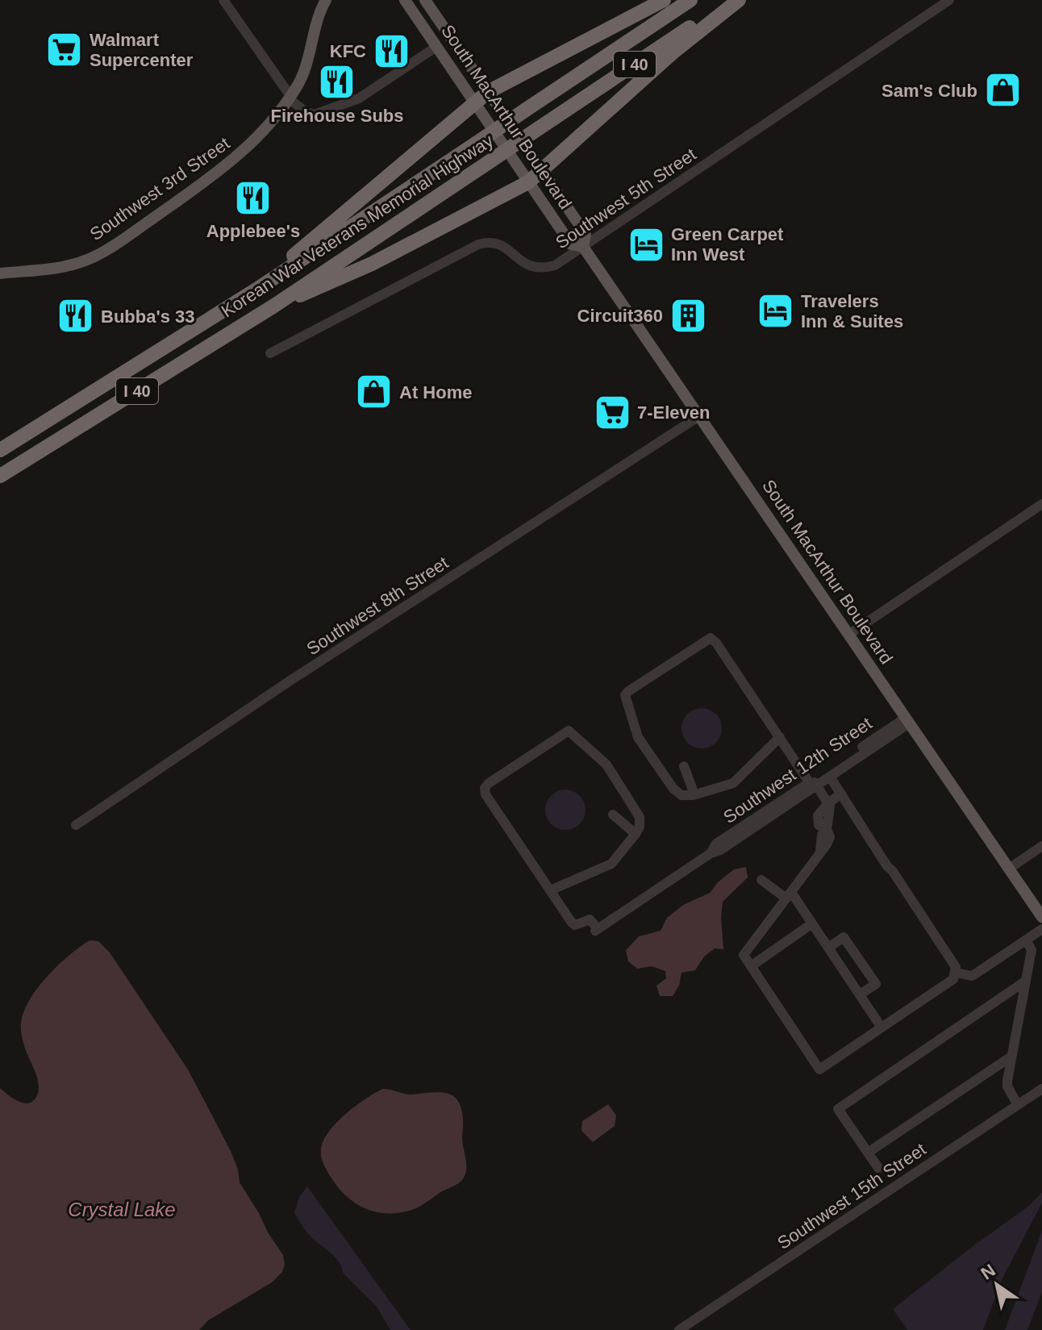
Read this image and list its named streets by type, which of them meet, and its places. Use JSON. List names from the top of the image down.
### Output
{
  "streets": {
    "highway": ["I 40", "Korean War Veterans Memorial Highway"],
    "main road": ["South MacArthur Boulevard", "Southwest 3rd Street"],
    "street": [
      "Southwest 5th Street",
      "Southwest 8th Street",
      "Southwest 12th Street",
      "Southwest 15th Street"
    ]
  },
  "crossings": [
    ["South MacArthur Boulevard", "Southwest 5th Street"],
    ["South MacArthur Boulevard", "Southwest 8th Street"],
    ["South MacArthur Boulevard", "Southwest 12th Street"]
  ],
  "water": ["Crystal Lake"],
  "places": {
    "supermarket": ["Walmart Supercenter", "7-Eleven"],
    "restaurant": [
      "KFC",
      "Firehouse Subs",
      "Applebee's",
      "Bubba's 33"
    ],
    "shop": ["Sam's Club", "At Home"],
    "hotel": ["Green Carpet Inn West", "Travelers Inn & Suites"],
    "building": ["Circuit360"]
  },
  "north": "top left"
}
